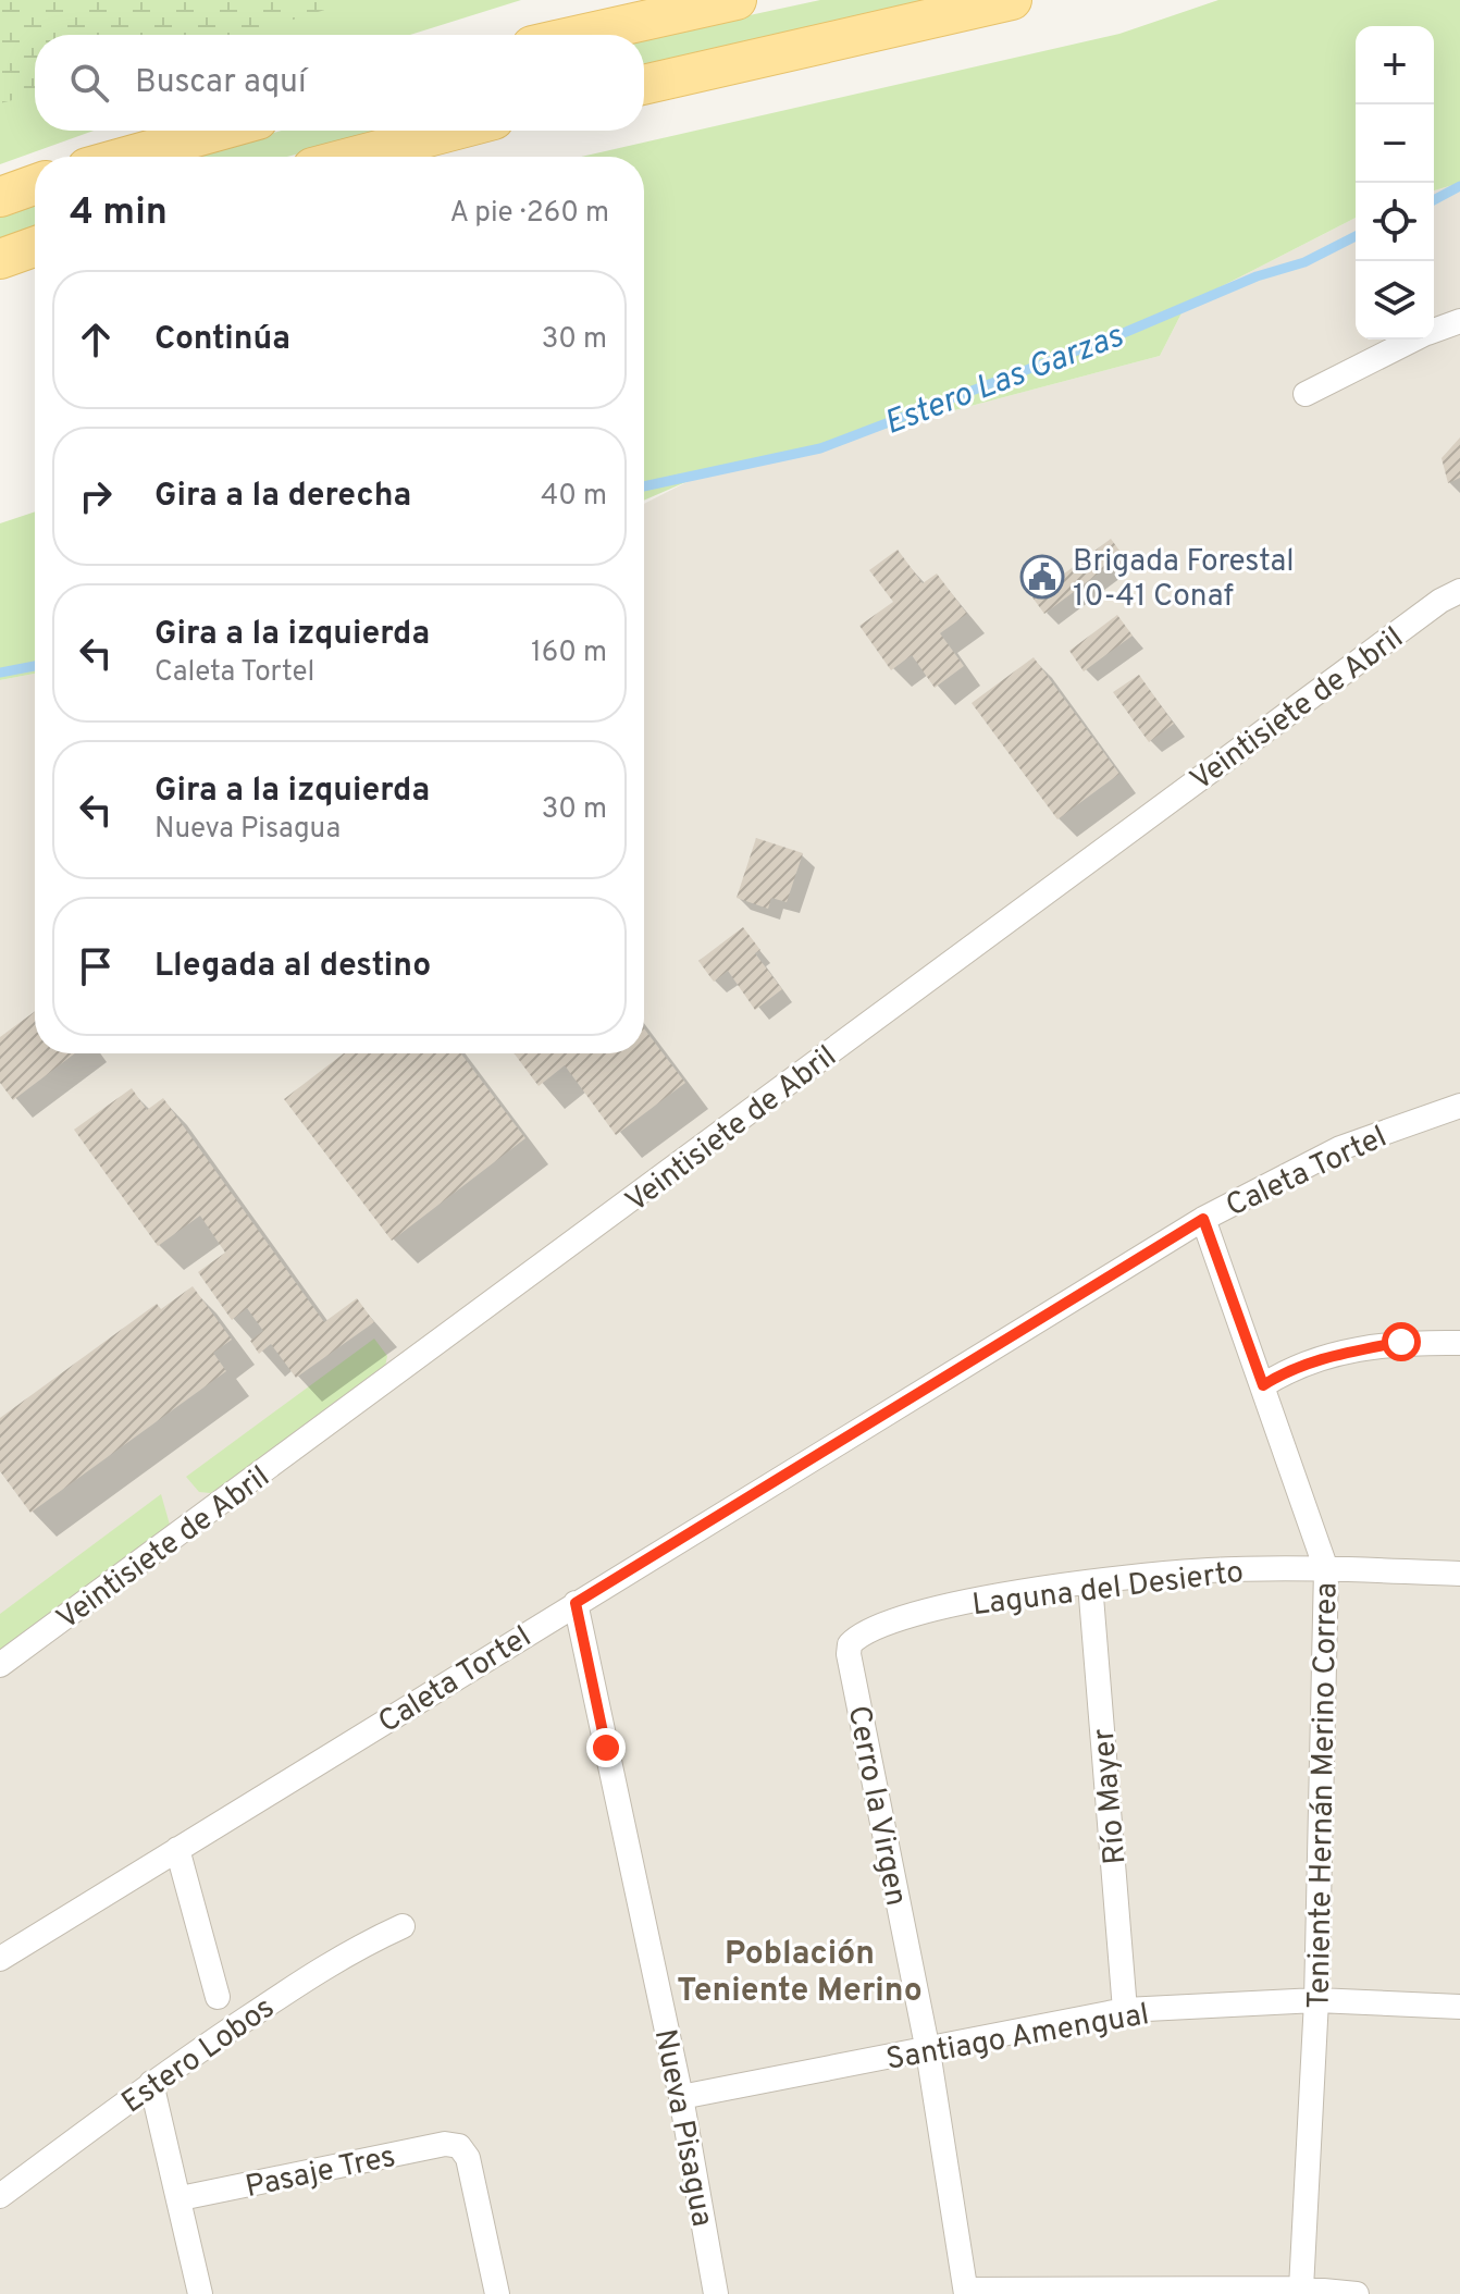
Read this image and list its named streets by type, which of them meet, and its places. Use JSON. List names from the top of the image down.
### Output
{
  "streets": {
    "street": [
      "Veintisiete de Abril",
      "Caleta Tortel",
      "Laguna del Desierto",
      "Teniente Hernán Merino Correa",
      "Río Mayer",
      "Cerro la Virgen",
      "Santiago Amengual",
      "Estero Lobos",
      "Nueva Pisagua",
      "Pasaje Tres"
    ]
  },
  "crossings": [
    ["Caleta Tortel", "Teniente Hernán Merino Correa"],
    ["Caleta Tortel", "Nueva Pisagua"],
    ["Laguna del Desierto", "Teniente Hernán Merino Correa"],
    ["Laguna del Desierto", "Río Mayer"],
    ["Laguna del Desierto", "Cerro la Virgen"],
    ["Teniente Hernán Merino Correa", "Santiago Amengual"],
    ["Río Mayer", "Santiago Amengual"],
    ["Cerro la Virgen", "Santiago Amengual"],
    ["Santiago Amengual", "Nueva Pisagua"]
  ],
  "districts": ["Población Teniente Merino"],
  "water": ["Estero Las Garzas"],
  "places": {
    "public building": ["Brigada Forestal 10-41 Conaf"]
  },
  "page": {
    "map_buttons": ["+", "−"],
    "search": "Buscar aquí",
    "heading": ["4 min", "A pie · 260 m"],
    "list": [
      ["Continúa", "30 m"],
      ["Gira a la derecha", "40 m"],
      ["Gira a la izquierda", "Caleta Tortel", "160 m"],
      ["Gira a la izquierda", "Nueva Pisagua", "30 m"],
      "Llegada al destino"
    ]
  }
}
